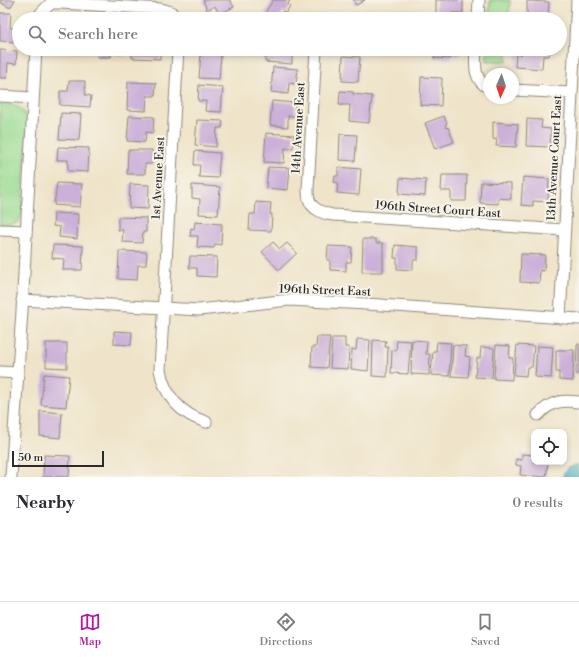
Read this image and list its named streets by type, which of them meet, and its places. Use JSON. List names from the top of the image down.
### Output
{
  "streets": {
    "street": [
      "14th Avenue East",
      "13th Avenue Court East",
      "1st Avenue East",
      "196th Street Court East",
      "196th Street East"
    ]
  },
  "crossings": [
    ["14th Avenue East", "196th Street Court East"],
    ["13th Avenue Court East", "196th Street Court East"],
    ["13th Avenue Court East", "196th Street East"],
    ["1st Avenue East", "196th Street East"]
  ],
  "scale_bar": "50 m",
  "north": "bottom",
  "page": {
    "search": "Search here",
    "scale": "50 m",
    "heading": ["Nearby", "0 results"],
    "nav": ["Map", "Directions", "Saved"]
  }
}
